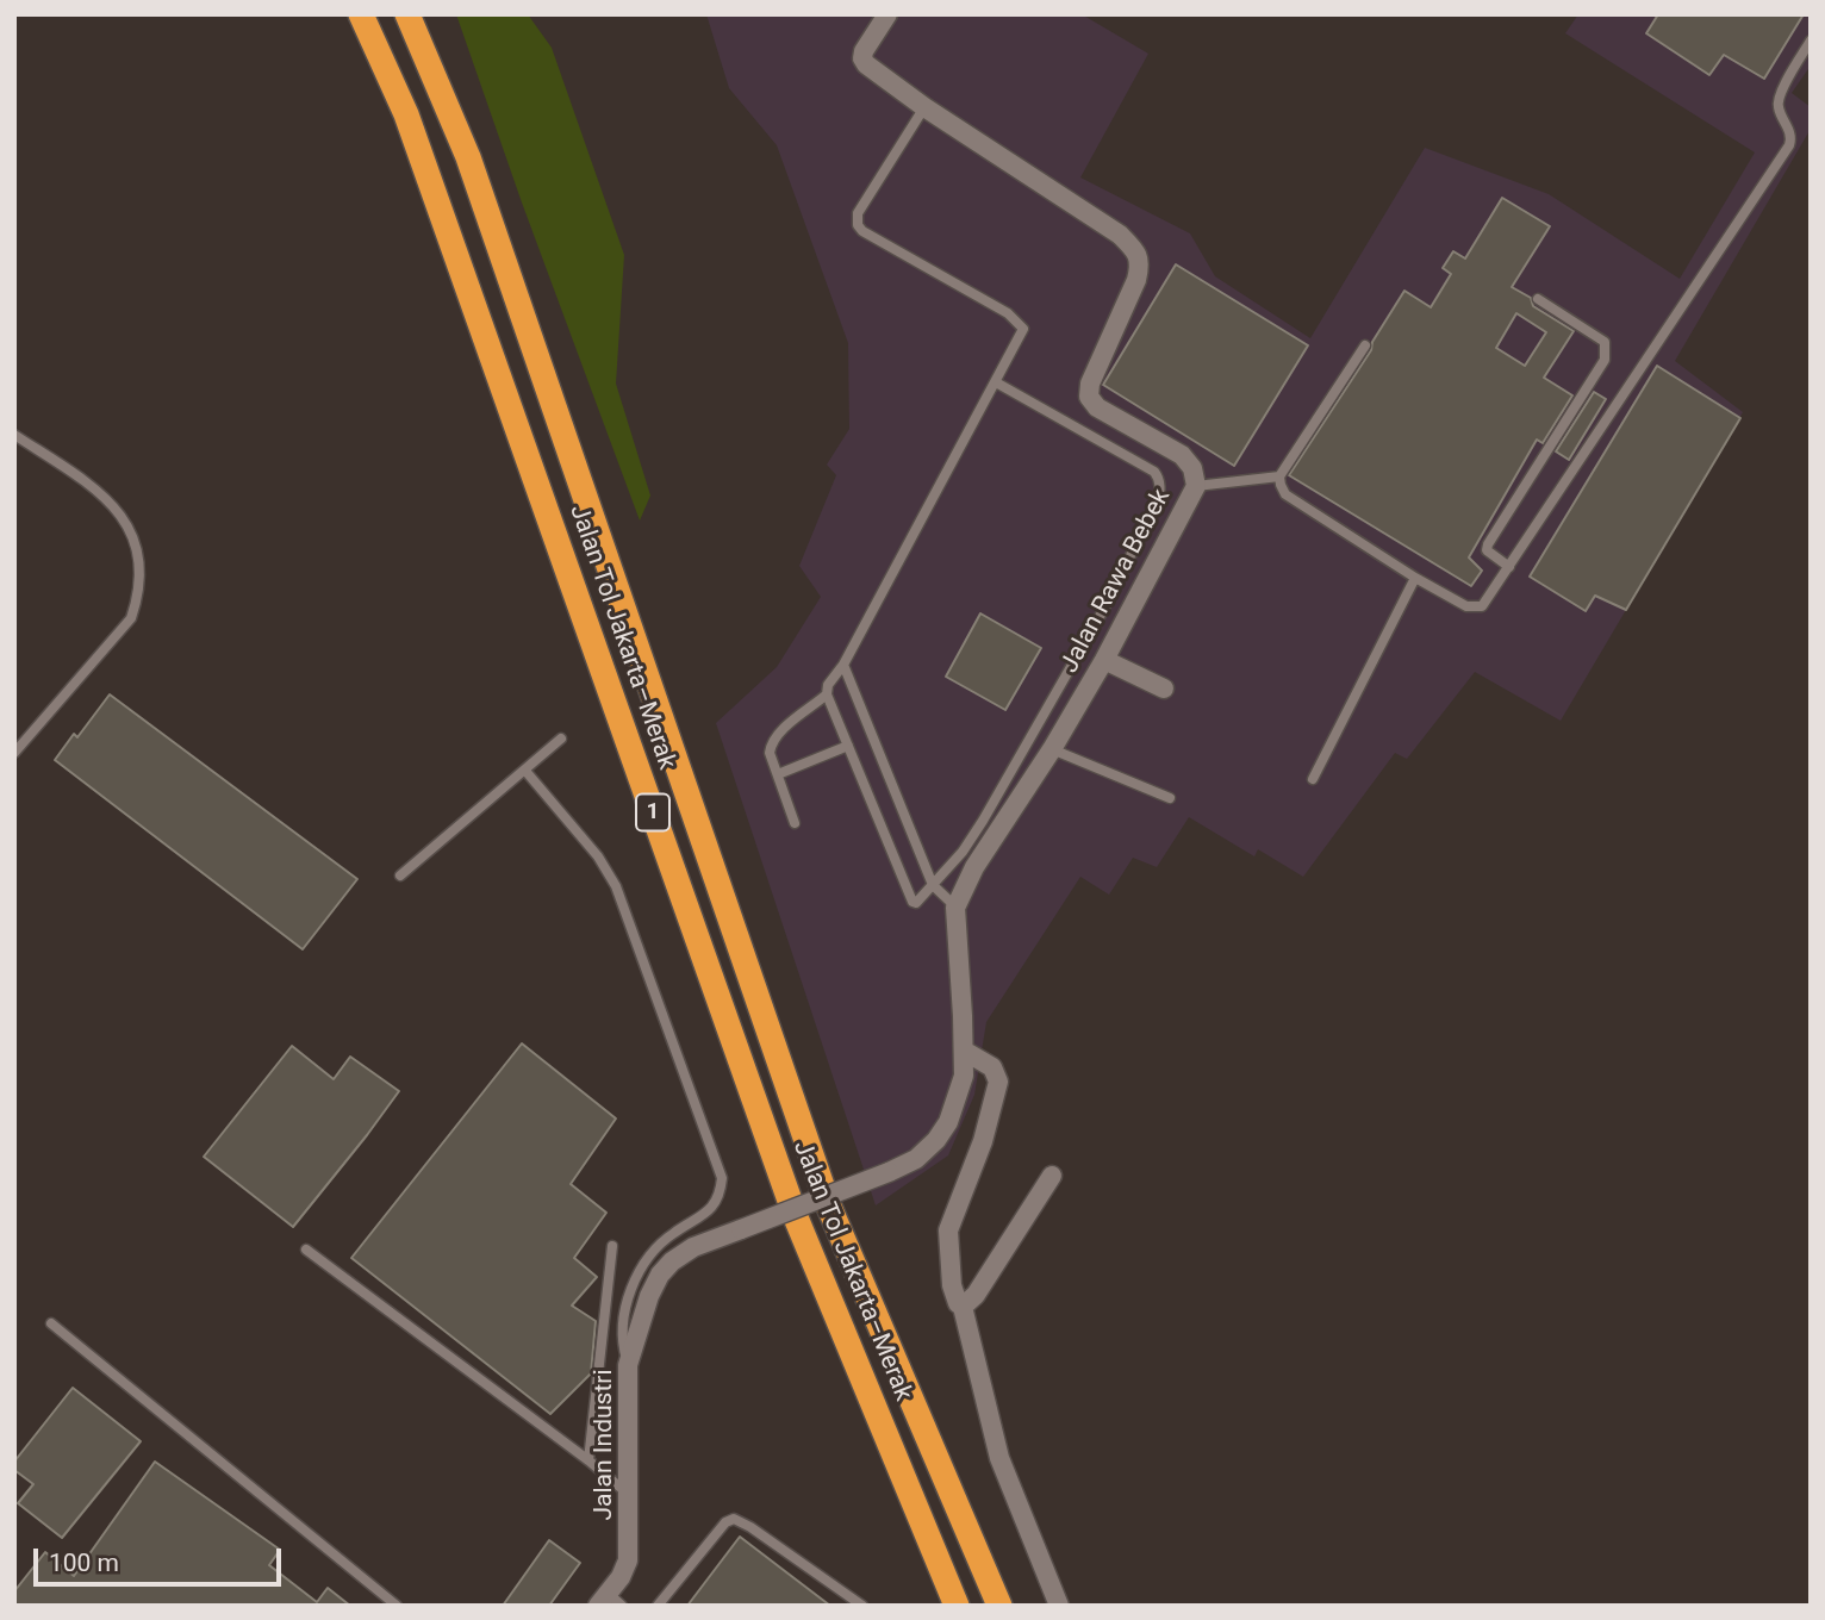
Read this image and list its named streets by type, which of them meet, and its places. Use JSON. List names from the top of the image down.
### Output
{
  "streets": {
    "highway": ["Jalan Tol Jakarta–Merak", "1"],
    "street": ["Jalan Rawa Bebek", "Jalan Industri"]
  },
  "crossings": [
    ["Jalan Rawa Bebek", "Jalan Industri"]
  ],
  "scale_bar": "100 m"
}
